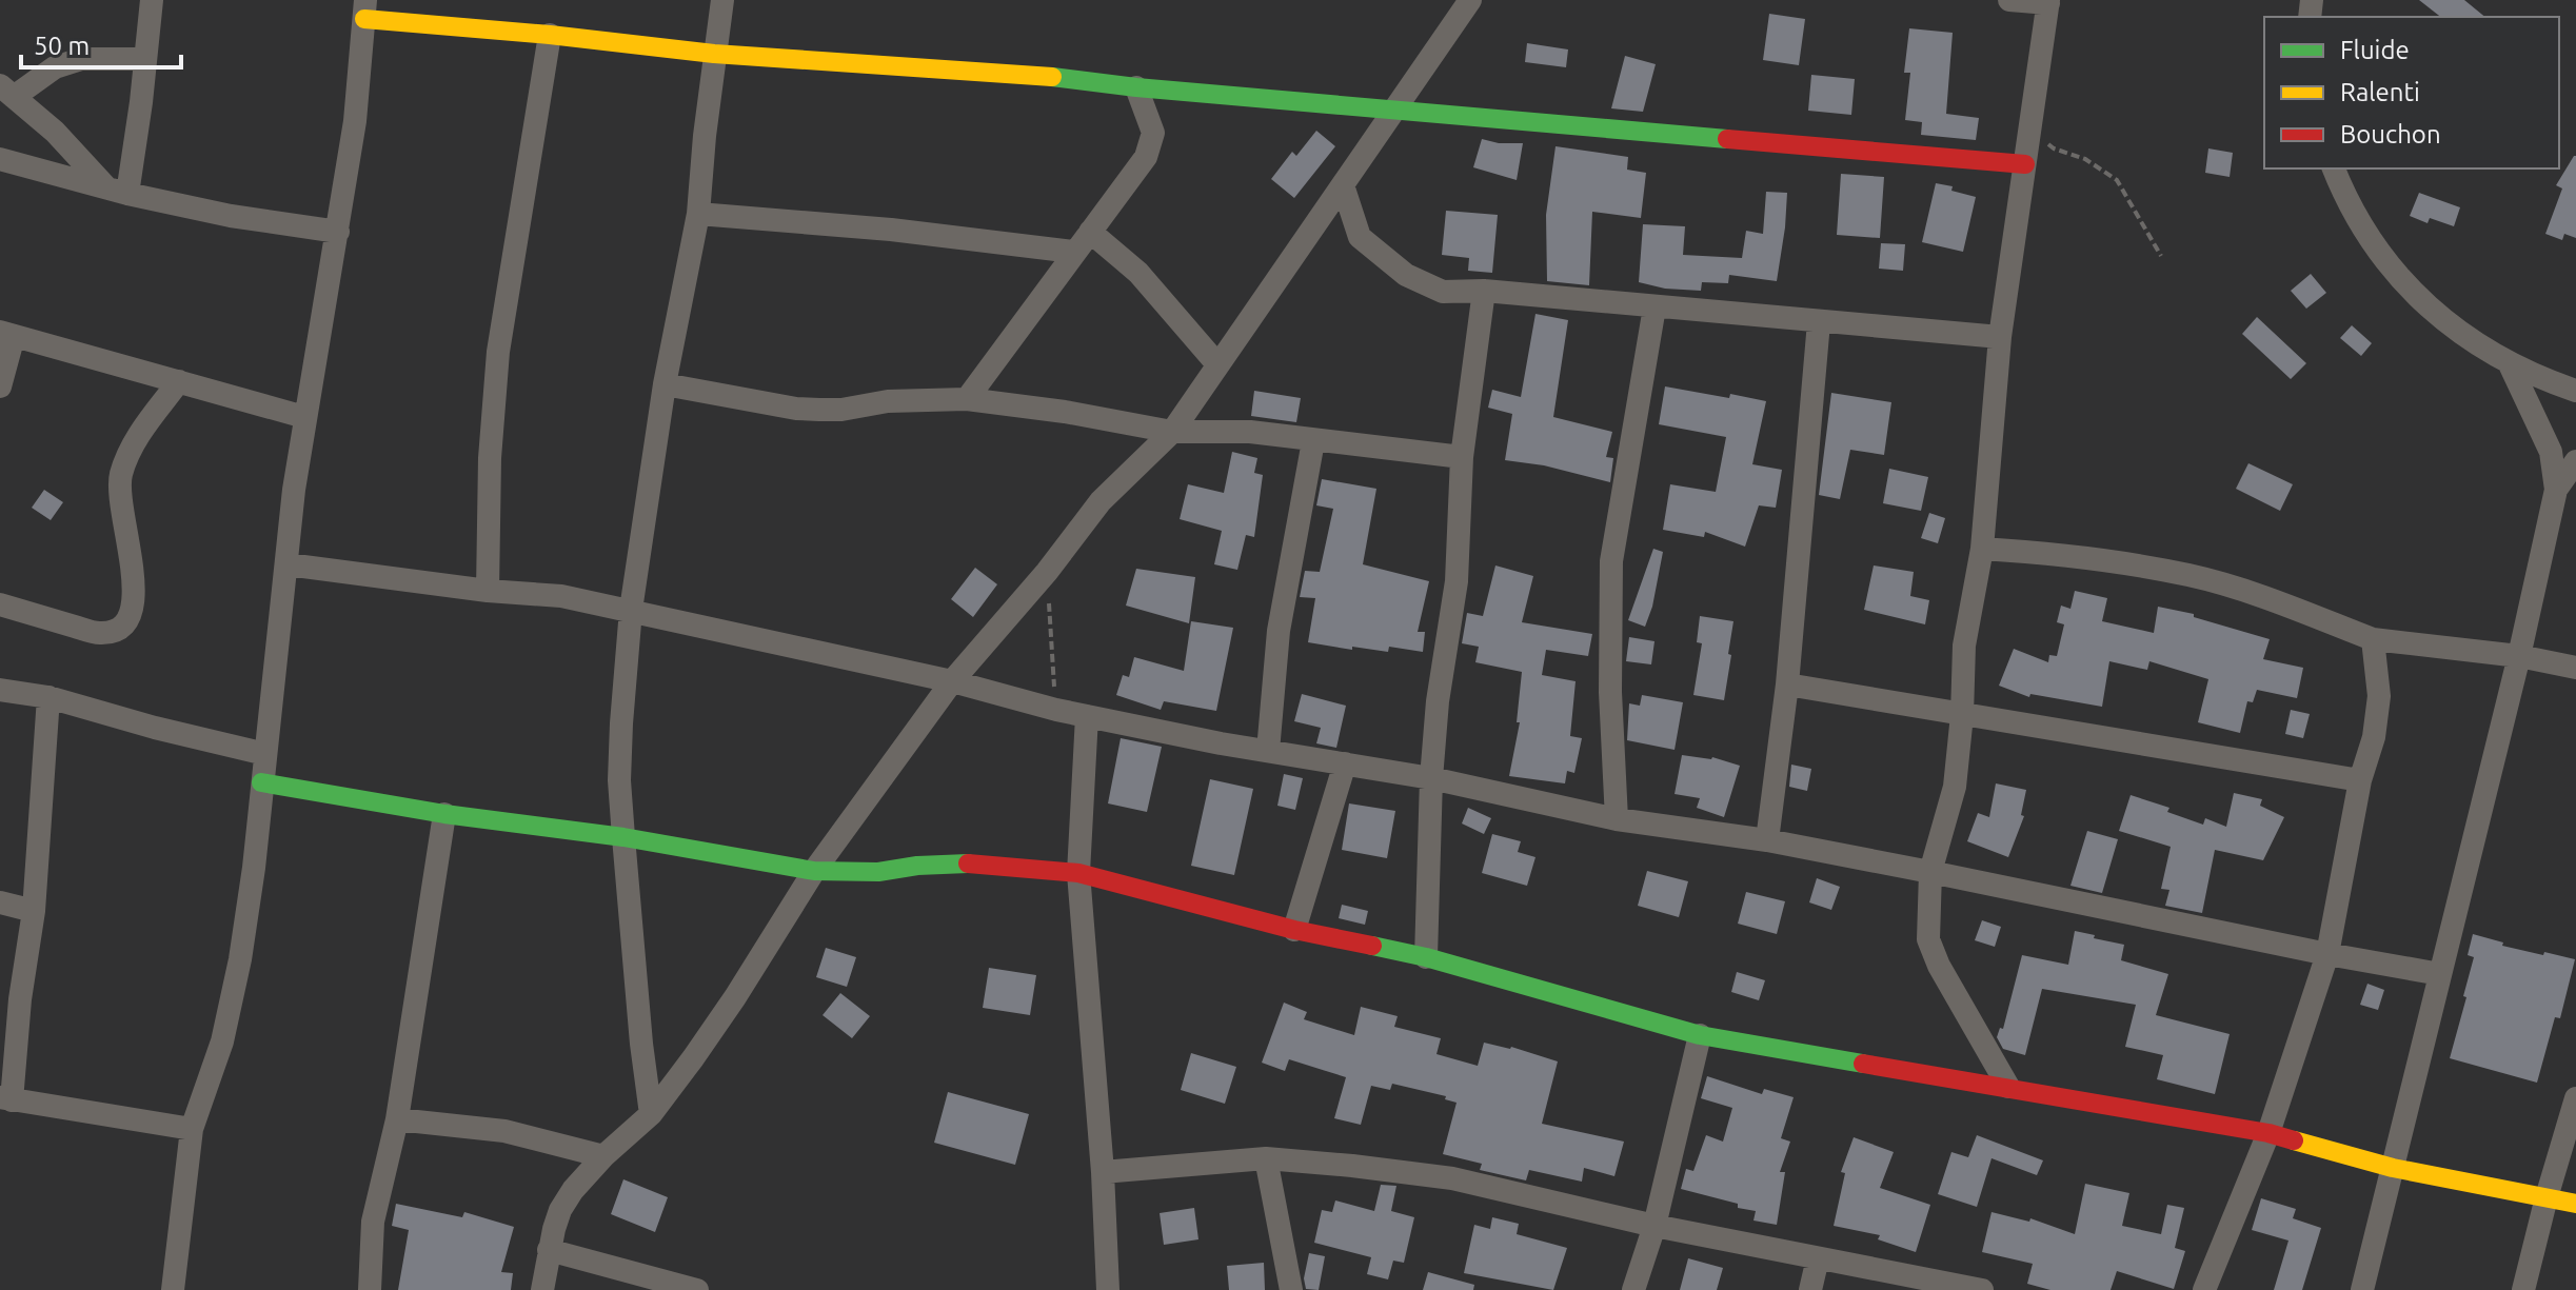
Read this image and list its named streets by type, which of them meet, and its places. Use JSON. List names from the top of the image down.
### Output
{
  "legend": ["Fluide", "Ralenti", "Bouchon"],
  "scale_bar": "50 m"
}
